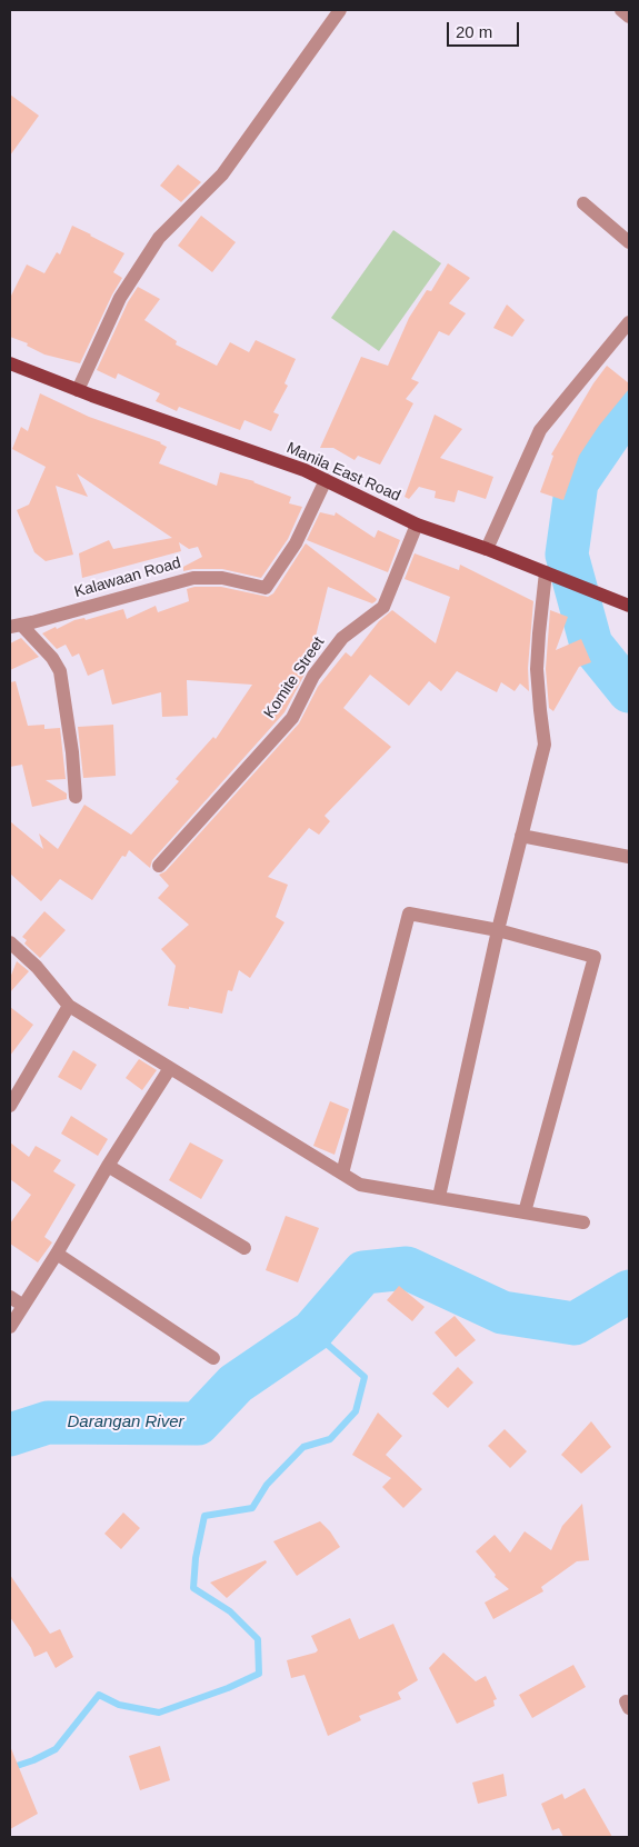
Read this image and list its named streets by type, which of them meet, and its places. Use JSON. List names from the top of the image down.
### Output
{
  "streets": {
    "main road": ["Manila East Road"],
    "street": ["Kalawaan Road", "Komite Street"]
  },
  "crossings": [
    ["Manila East Road", "Kalawaan Road"],
    ["Manila East Road", "Komite Street"]
  ],
  "water": ["Darangan River"],
  "scale_bar": "20 m"
}
